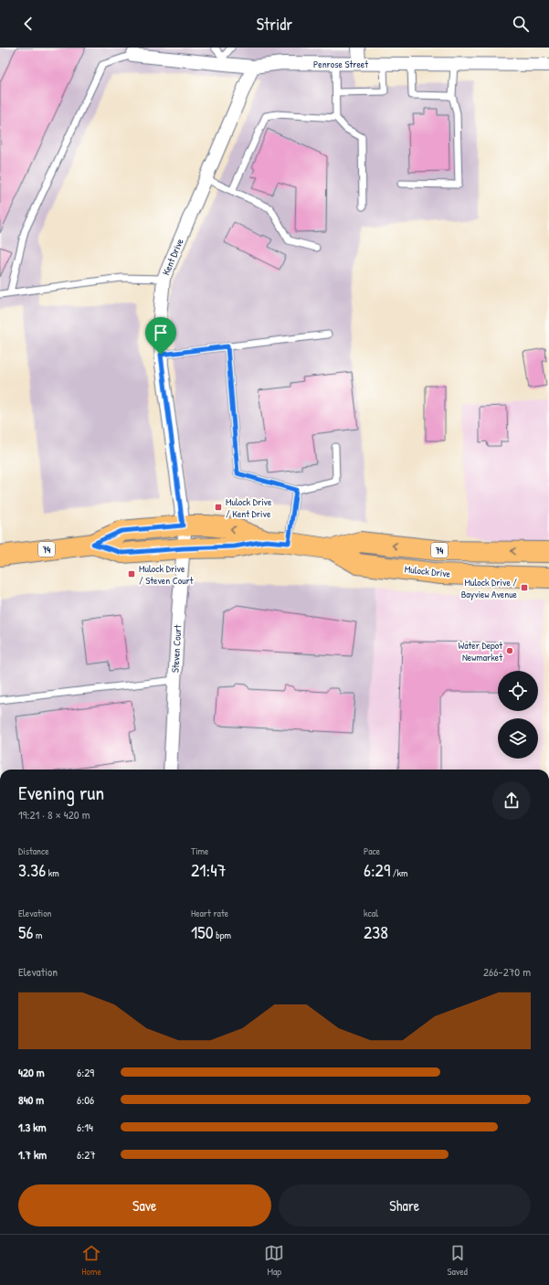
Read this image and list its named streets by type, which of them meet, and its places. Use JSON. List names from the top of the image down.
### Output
{
  "streets": {
    "main road": ["74", "Mulock Drive"],
    "street": ["Penrose Street", "Kent Drive", "Steven Court"]
  },
  "crossings": [
    ["Penrose Street", "Kent Drive"],
    ["Kent Drive", "Mulock Drive"],
    ["Kent Drive", "Steven Court"],
    ["Mulock Drive", "Steven Court"]
  ],
  "places": {
    "transit": ["Mulock Drive / Kent Drive", "Mulock Drive / Steven Court", "Mulock Drive / Bayview Avenue"],
    "other": ["Water Depot Newmarket"]
  },
  "page": {
    "header": "Stridr",
    "heading": ["Evening run", "19:21 · 8 × 420 m"],
    "stats": [
      ["Distance", "3.36 km"],
      ["Time", "21:47"],
      ["Pace", "6:29 /km"],
      ["Elevation", "56 m"],
      ["Heart rate", "150 bpm"],
      ["kcal", "238"]
    ],
    "chart": ["Elevation", "266–270 m"],
    "list": [
      {
        "name": "420 m",
        "note": "6:29"
      },
      {
        "name": "840 m",
        "note": "6:06"
      },
      {
        "name": "1.3 km",
        "note": "6:14"
      },
      {
        "name": "1.7 km",
        "note": "6:27"
      }
    ],
    "buttons": ["Save", "Share"],
    "tabs": ["Home", "Map", "Saved"]
  }
}
